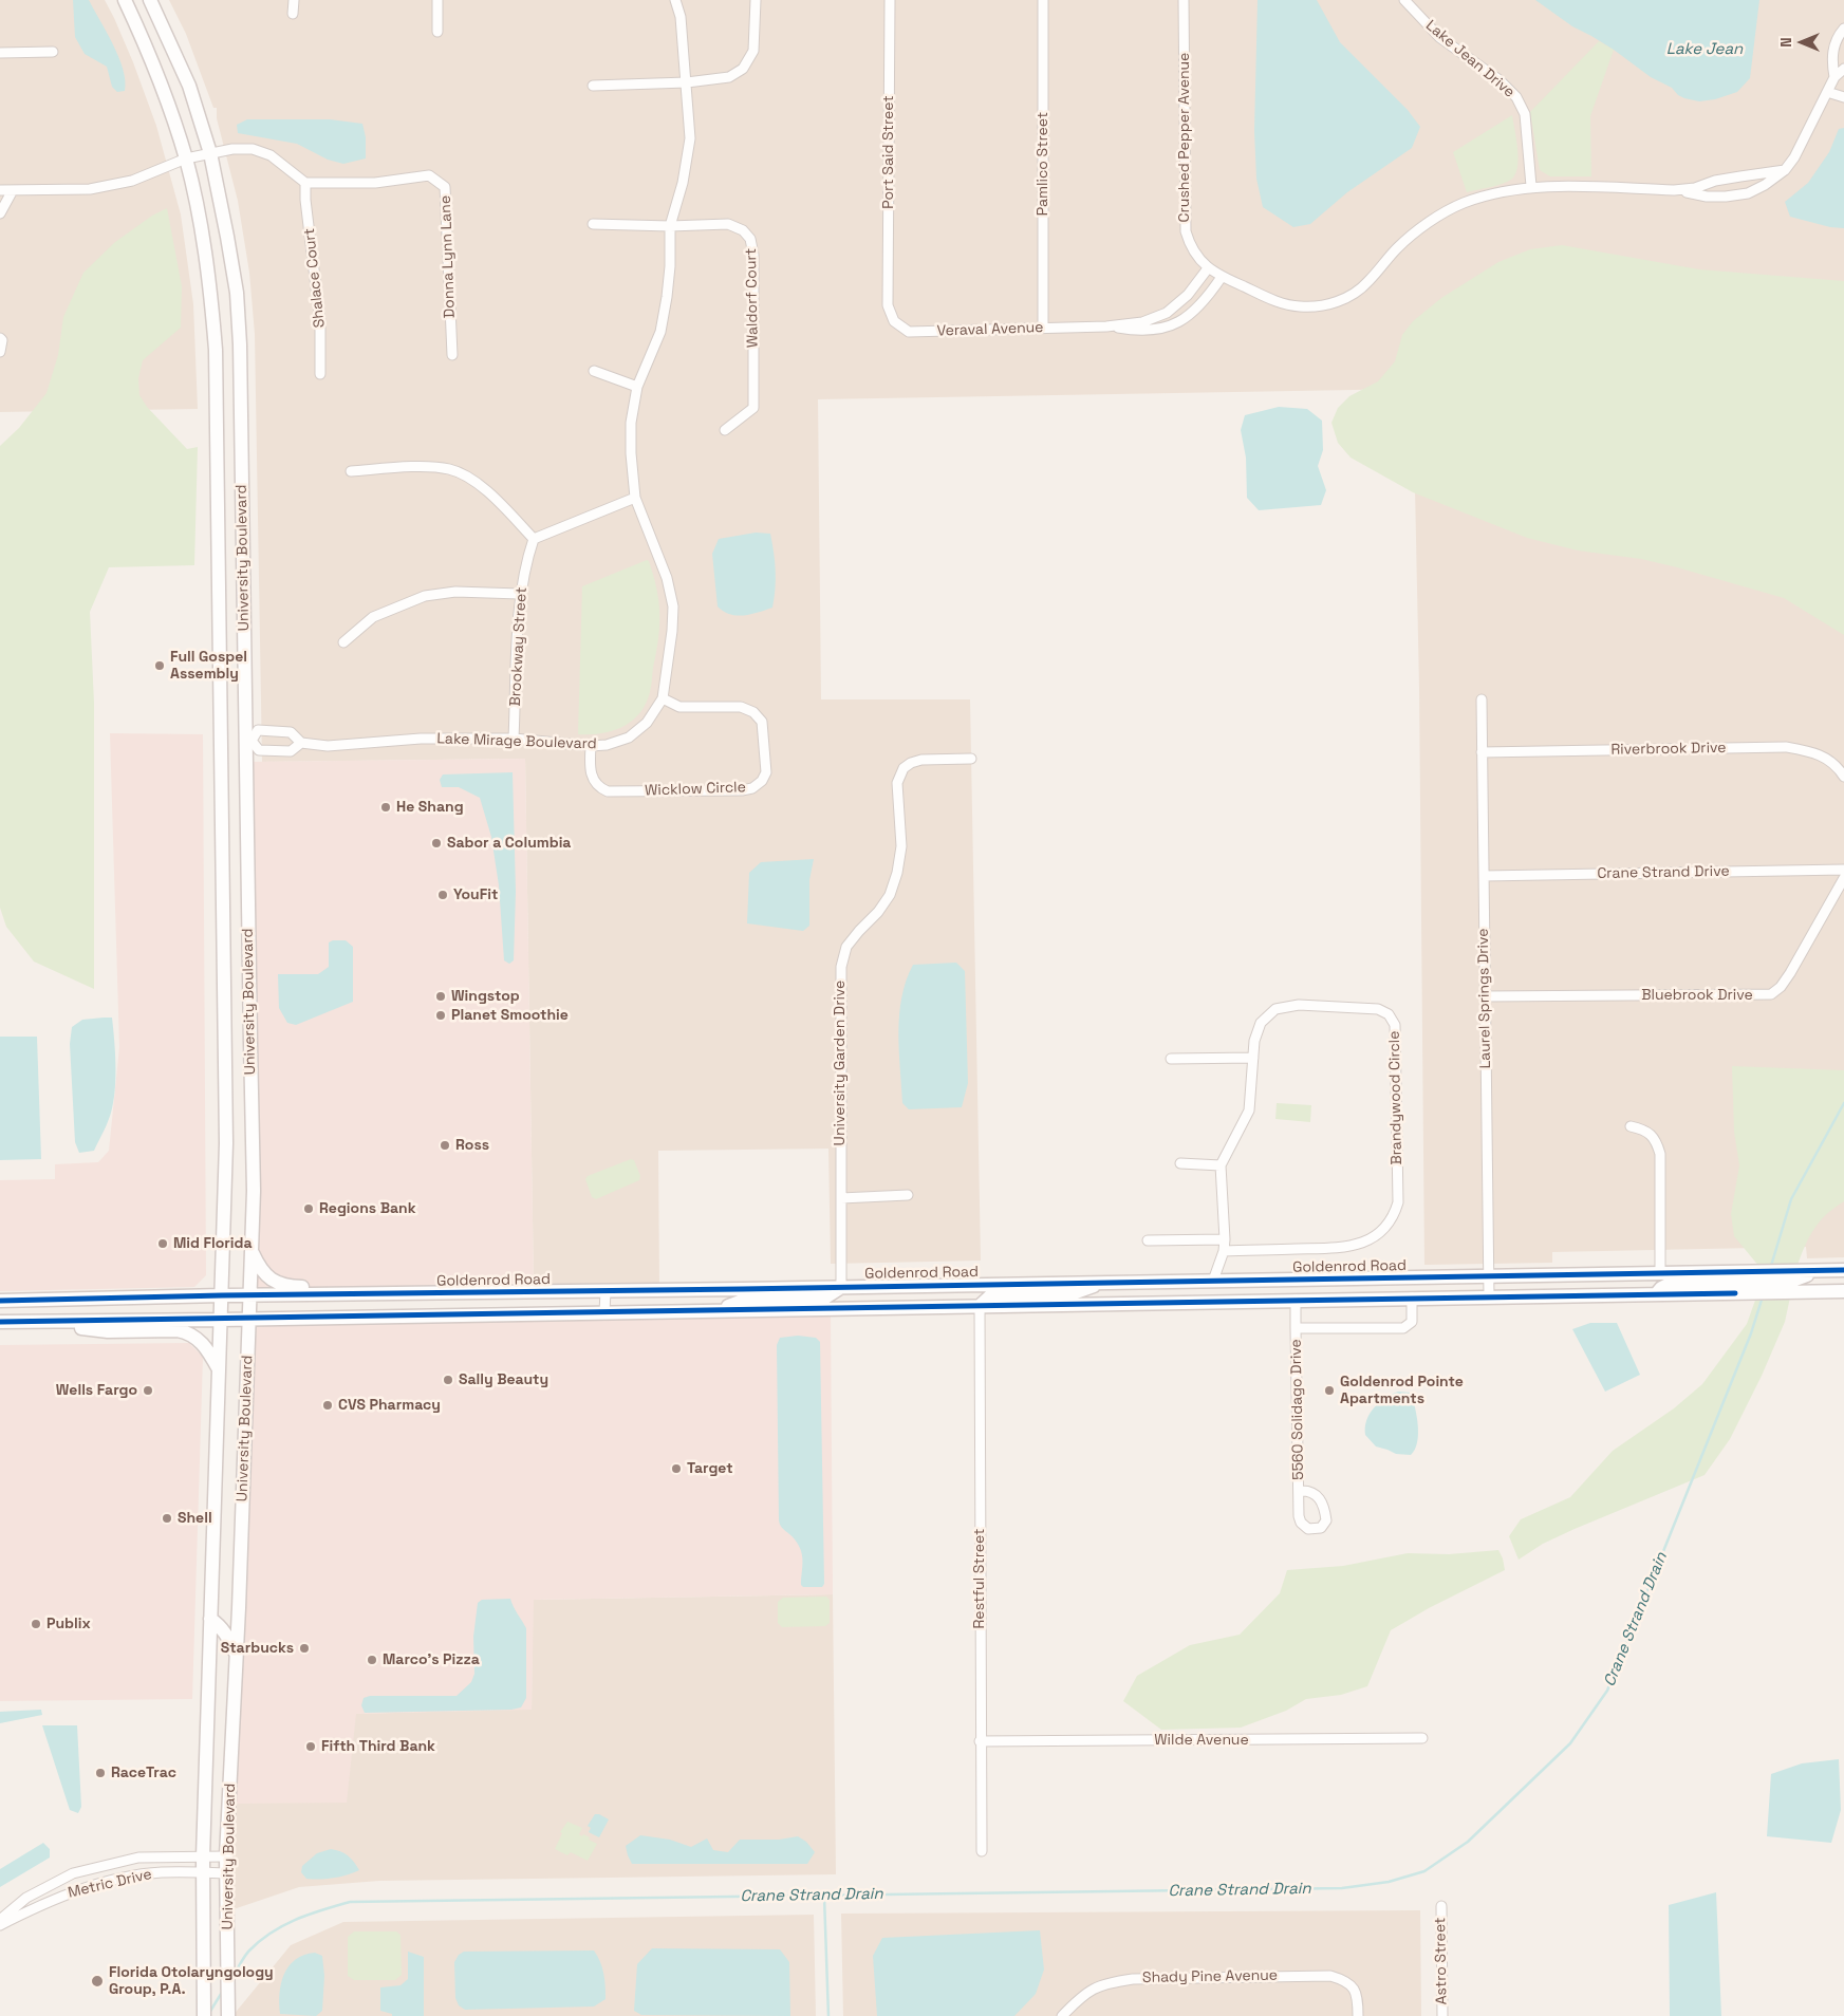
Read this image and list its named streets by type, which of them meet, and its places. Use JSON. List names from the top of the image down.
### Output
{
  "streets": {
    "main road": ["University Boulevard", "Goldenrod Road"],
    "street": [
      "Lake Jean Drive",
      "Crushed Pepper Avenue",
      "Port Said Street",
      "Pamlico Street",
      "Donna Lynn Lane",
      "Shalace Court",
      "Waldorf Court",
      "Veraval Avenue",
      "Brookway Street",
      "Lake Mirage Boulevard",
      "Riverbrook Drive",
      "Wicklow Circle",
      "Crane Strand Drive",
      "Bluebrook Drive",
      "Laurel Springs Drive",
      "University Garden Drive",
      "Brandywood Circle",
      "5560 Solidago Drive",
      "Restful Street",
      "Wilde Avenue",
      "Metric Drive",
      "Astro Street",
      "Shady Pine Avenue"
    ]
  },
  "crossings": [
    ["Crushed Pepper Avenue", "Veraval Avenue"],
    ["Port Said Street", "Veraval Avenue"],
    ["Pamlico Street", "Veraval Avenue"],
    ["Donna Lynn Lane", "Shalace Court"],
    ["Waldorf Court", "Lake Mirage Boulevard"],
    ["University Boulevard", "Lake Mirage Boulevard"],
    ["University Boulevard", "Goldenrod Road"],
    ["University Boulevard", "Metric Drive"],
    ["Brookway Street", "Lake Mirage Boulevard"],
    ["Lake Mirage Boulevard", "Wicklow Circle"],
    ["Riverbrook Drive", "Laurel Springs Drive"],
    ["Crane Strand Drive", "Laurel Springs Drive"],
    ["Bluebrook Drive", "Laurel Springs Drive"],
    ["Laurel Springs Drive", "Goldenrod Road"],
    ["University Garden Drive", "Goldenrod Road"],
    ["Goldenrod Road", "5560 Solidago Drive"],
    ["Goldenrod Road", "Restful Street"],
    ["Restful Street", "Wilde Avenue"]
  ],
  "water": ["Lake Jean", "Crane Strand Drain"],
  "places": [
    "Full Gospel Assembly",
    "He Shang",
    "Sabor a Columbia",
    "YouFit",
    "Wingstop",
    "Planet Smoothie",
    "Ross",
    "Regions Bank",
    "Mid Florida",
    "Sally Beauty",
    "Wells Fargo",
    "Goldenrod Pointe Apartments",
    "CVS Pharmacy",
    "Target",
    "Shell",
    "Publix",
    "Starbucks",
    "Marco's Pizza",
    "Fifth Third Bank",
    "RaceTrac",
    "Florida Otolaryngology Group, P.A."
  ],
  "north": "left"
}
